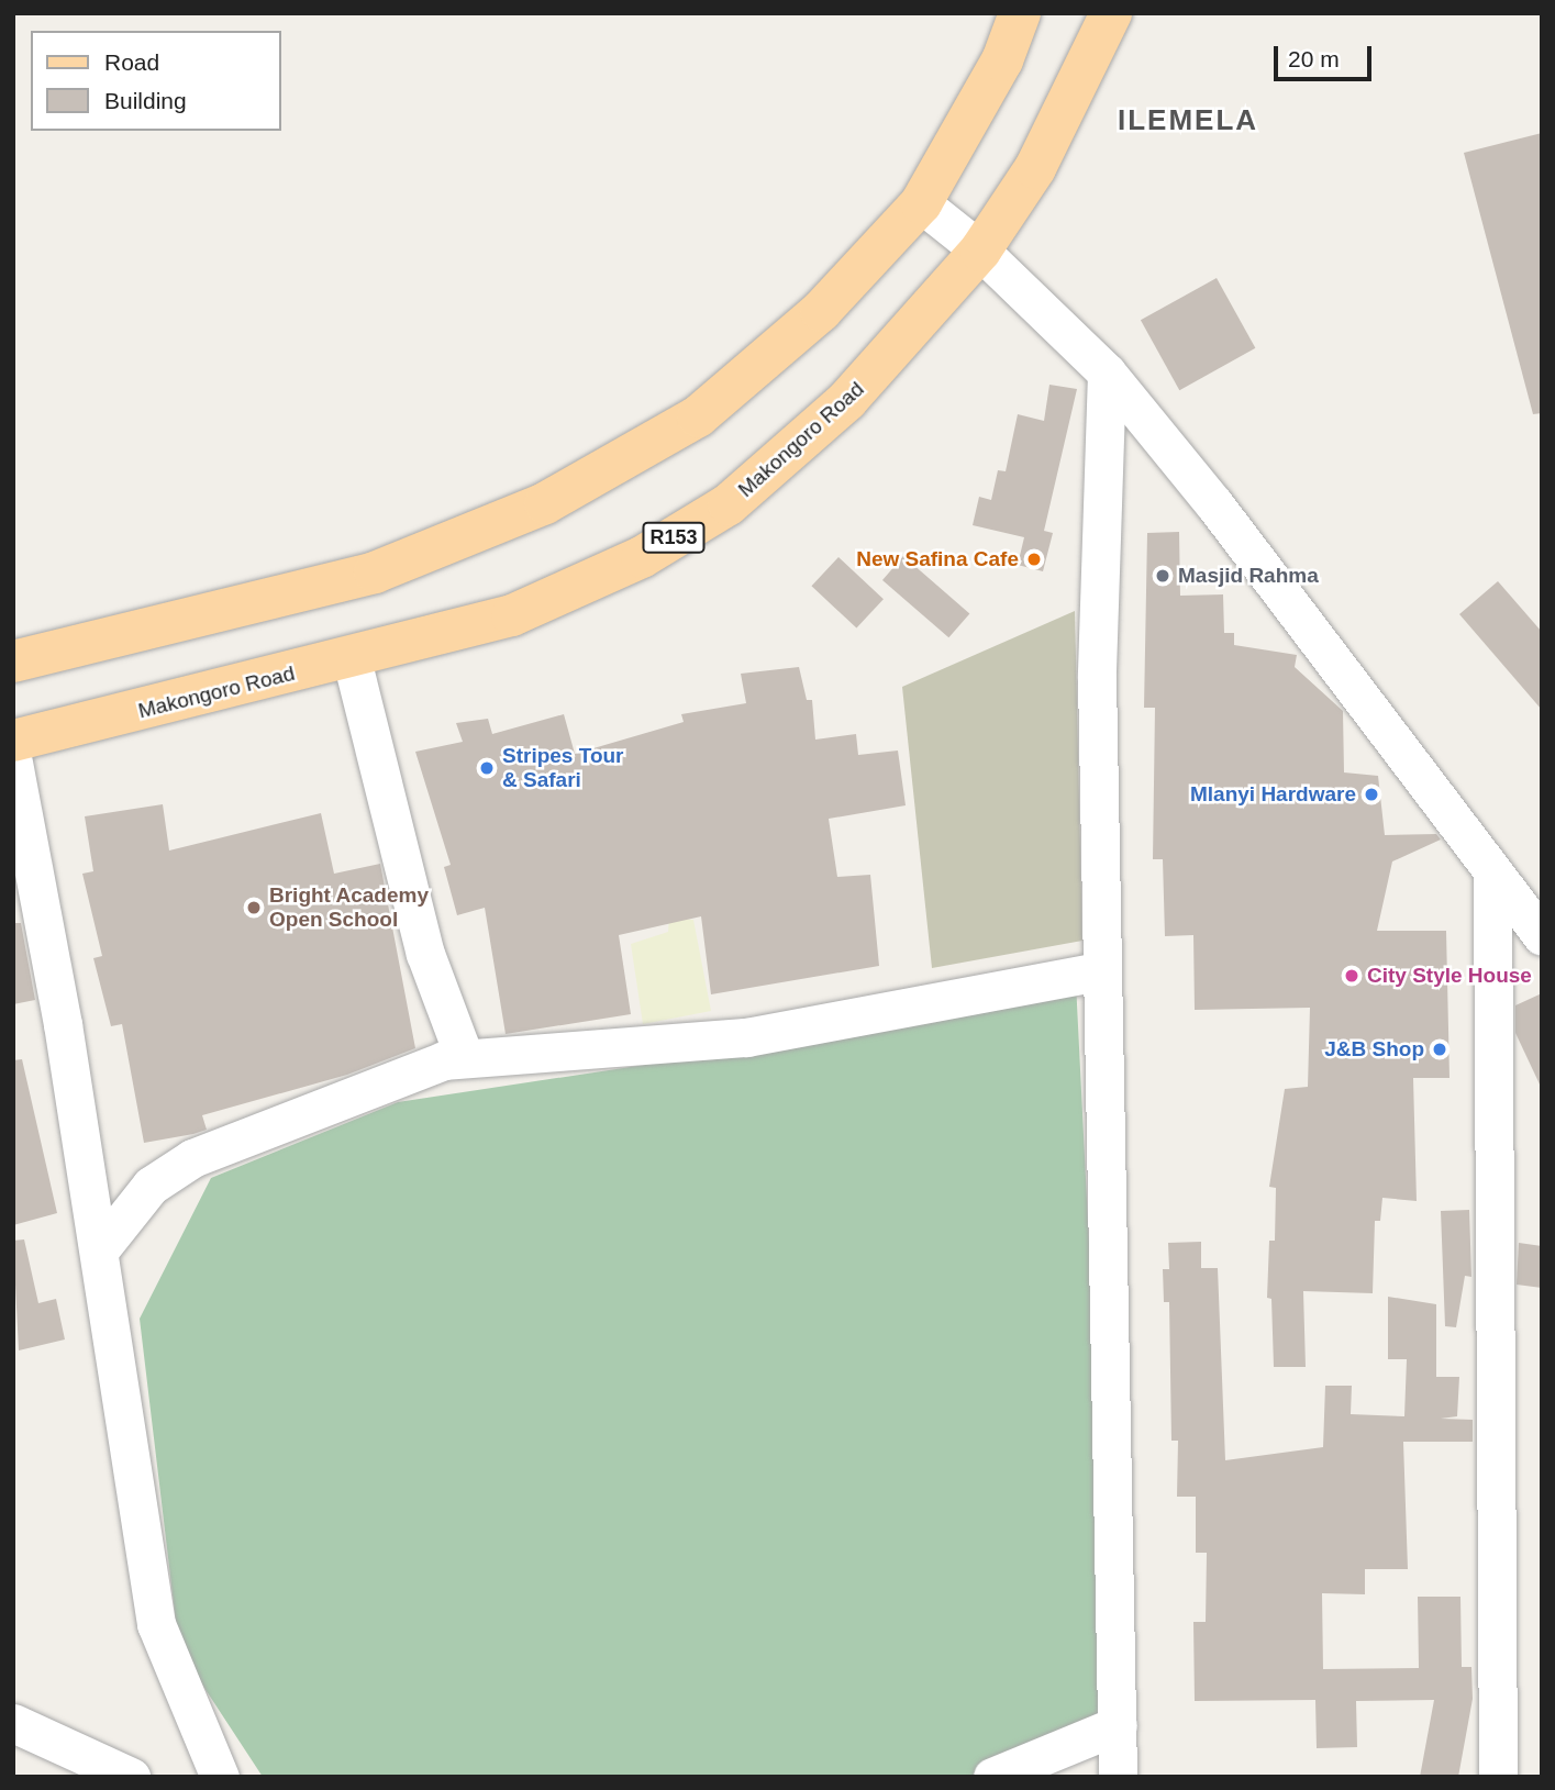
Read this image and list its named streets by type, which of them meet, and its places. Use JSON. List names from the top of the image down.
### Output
{
  "streets": {
    "main road": ["Makongoro Road", "R153"]
  },
  "districts": ["ILEMELA"],
  "places": [
    "New Safina Cafe",
    "Masjid Rahma",
    "Stripes Tour & Safari",
    "Mlanyi Hardware",
    "Bright Academy Open School",
    "City Style House",
    "J&B Shop"
  ],
  "legend": ["Road", "Building"],
  "scale_bar": "20 m"
}
